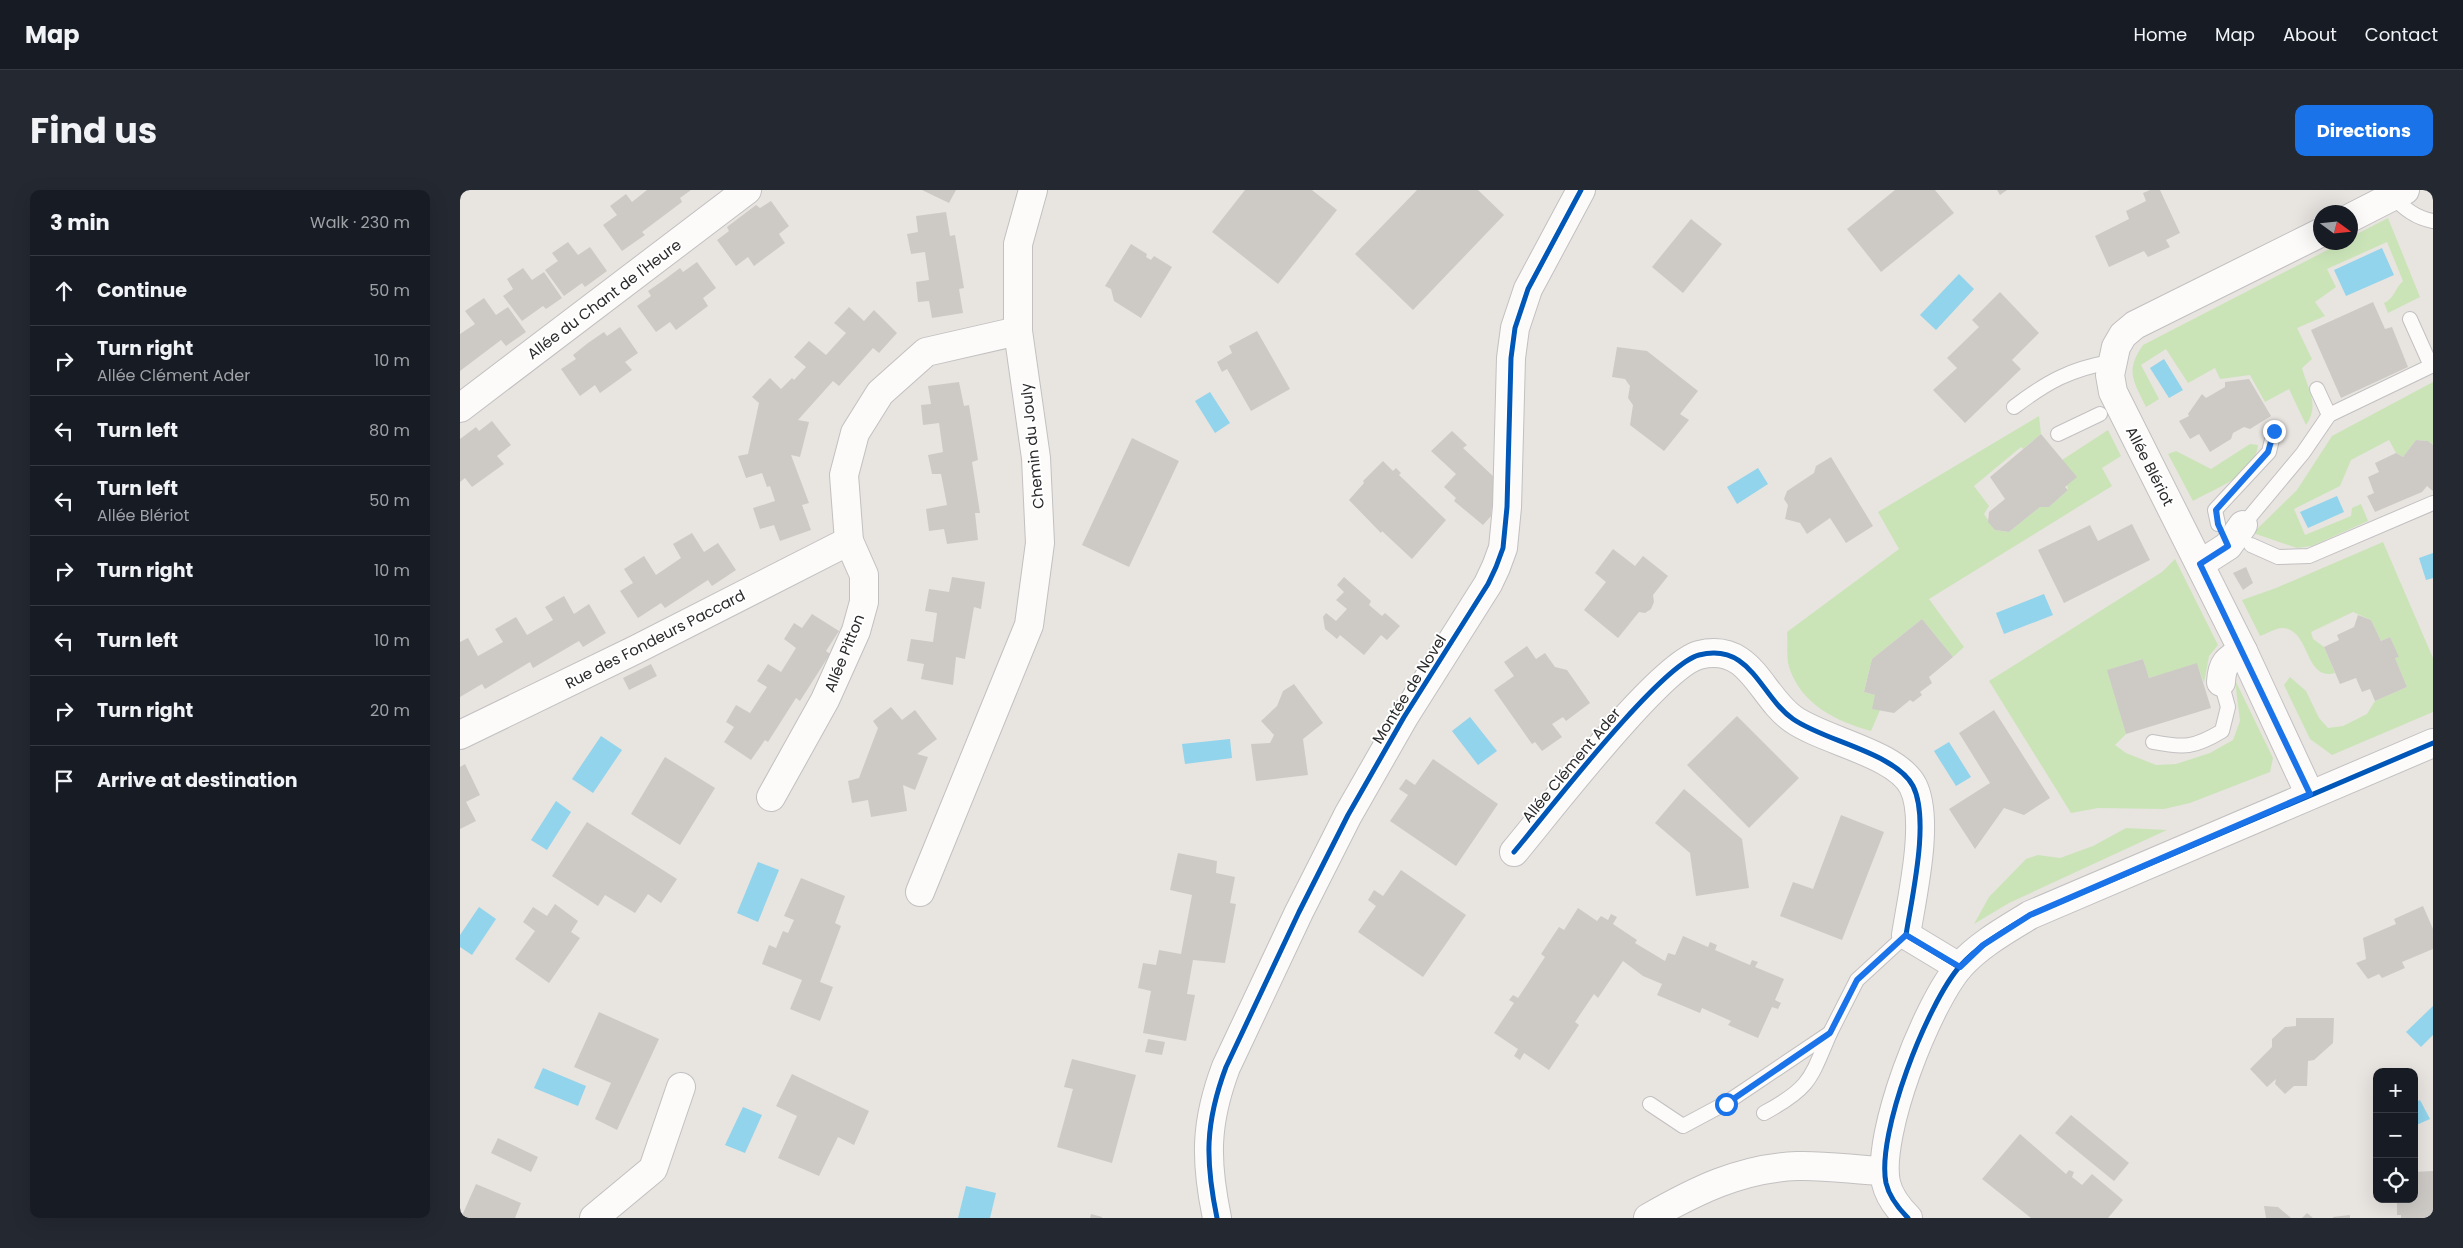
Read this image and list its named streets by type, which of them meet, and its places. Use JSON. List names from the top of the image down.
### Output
{
  "streets": {
    "street": [
      "Allée du Chant de l'Heure",
      "Chemin du Jouly",
      "Allée Blériot",
      "Rue des Fondeurs Paccard",
      "Allée Pitton",
      "Montée de Novel",
      "Allée Clément Ader"
    ]
  },
  "crossings": [
    ["Chemin du Jouly", "Allée Pitton"],
    ["Rue des Fondeurs Paccard", "Allée Pitton"]
  ],
  "north": "right",
  "page": {
    "header": "Map",
    "nav": [
      "Home",
      "Map",
      "About",
      "Contact"
    ],
    "title": "Find us",
    "buttons": "Directions",
    "heading": ["3 min", "Walk · 230 m"],
    "list": [
      ["Continue", "50 m"],
      ["Turn right", "Allée Clément Ader", "10 m"],
      ["Turn left", "80 m"],
      ["Turn left", "Allée Blériot", "50 m"],
      ["Turn right", "10 m"],
      ["Turn left", "10 m"],
      ["Turn right", "20 m"],
      "Arrive at destination"
    ],
    "map_buttons": ["+", "−"]
  }
}
